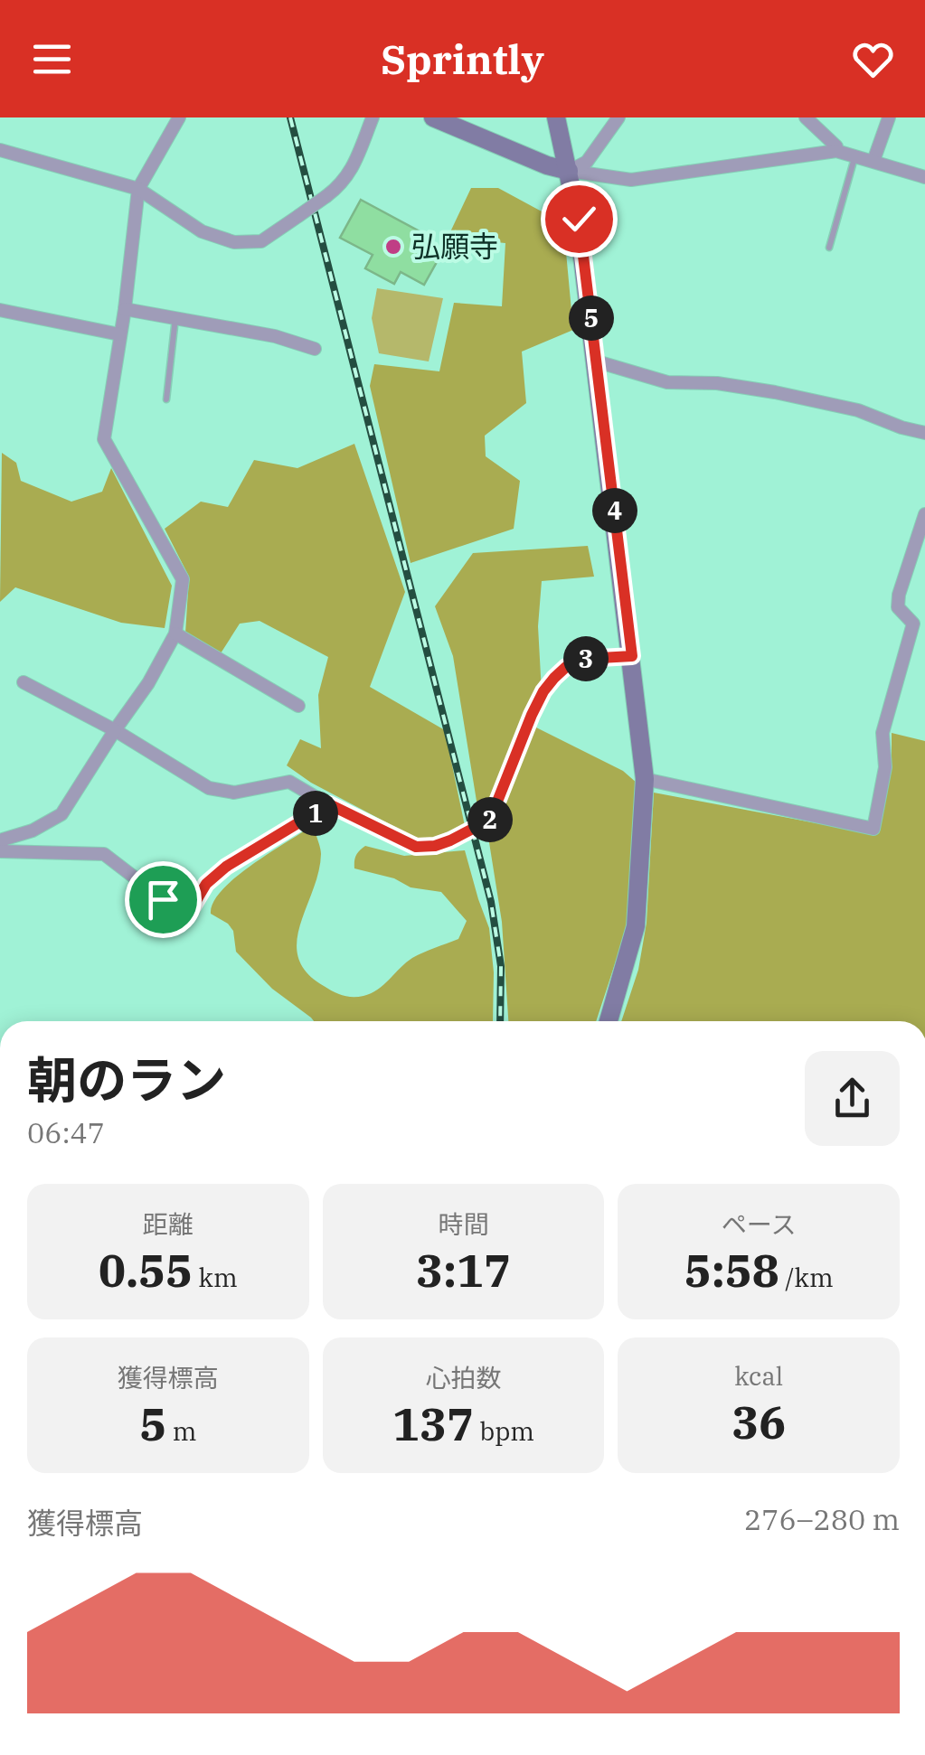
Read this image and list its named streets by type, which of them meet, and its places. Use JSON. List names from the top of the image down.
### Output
{
  "places": ["弘願寺"],
  "page": {
    "header": "Sprintly",
    "pins": [
      "5",
      "4",
      "3",
      "1",
      "2"
    ],
    "heading": ["朝のラン", "06:47"],
    "stats": [
      ["距離", "0.55 km"],
      ["時間", "3:17"],
      ["ペース", "5:58 /km"],
      ["獲得標高", "5 m"],
      ["心拍数", "137 bpm"],
      ["kcal", "36"]
    ],
    "chart": ["獲得標高", "276–280 m"]
  }
}
